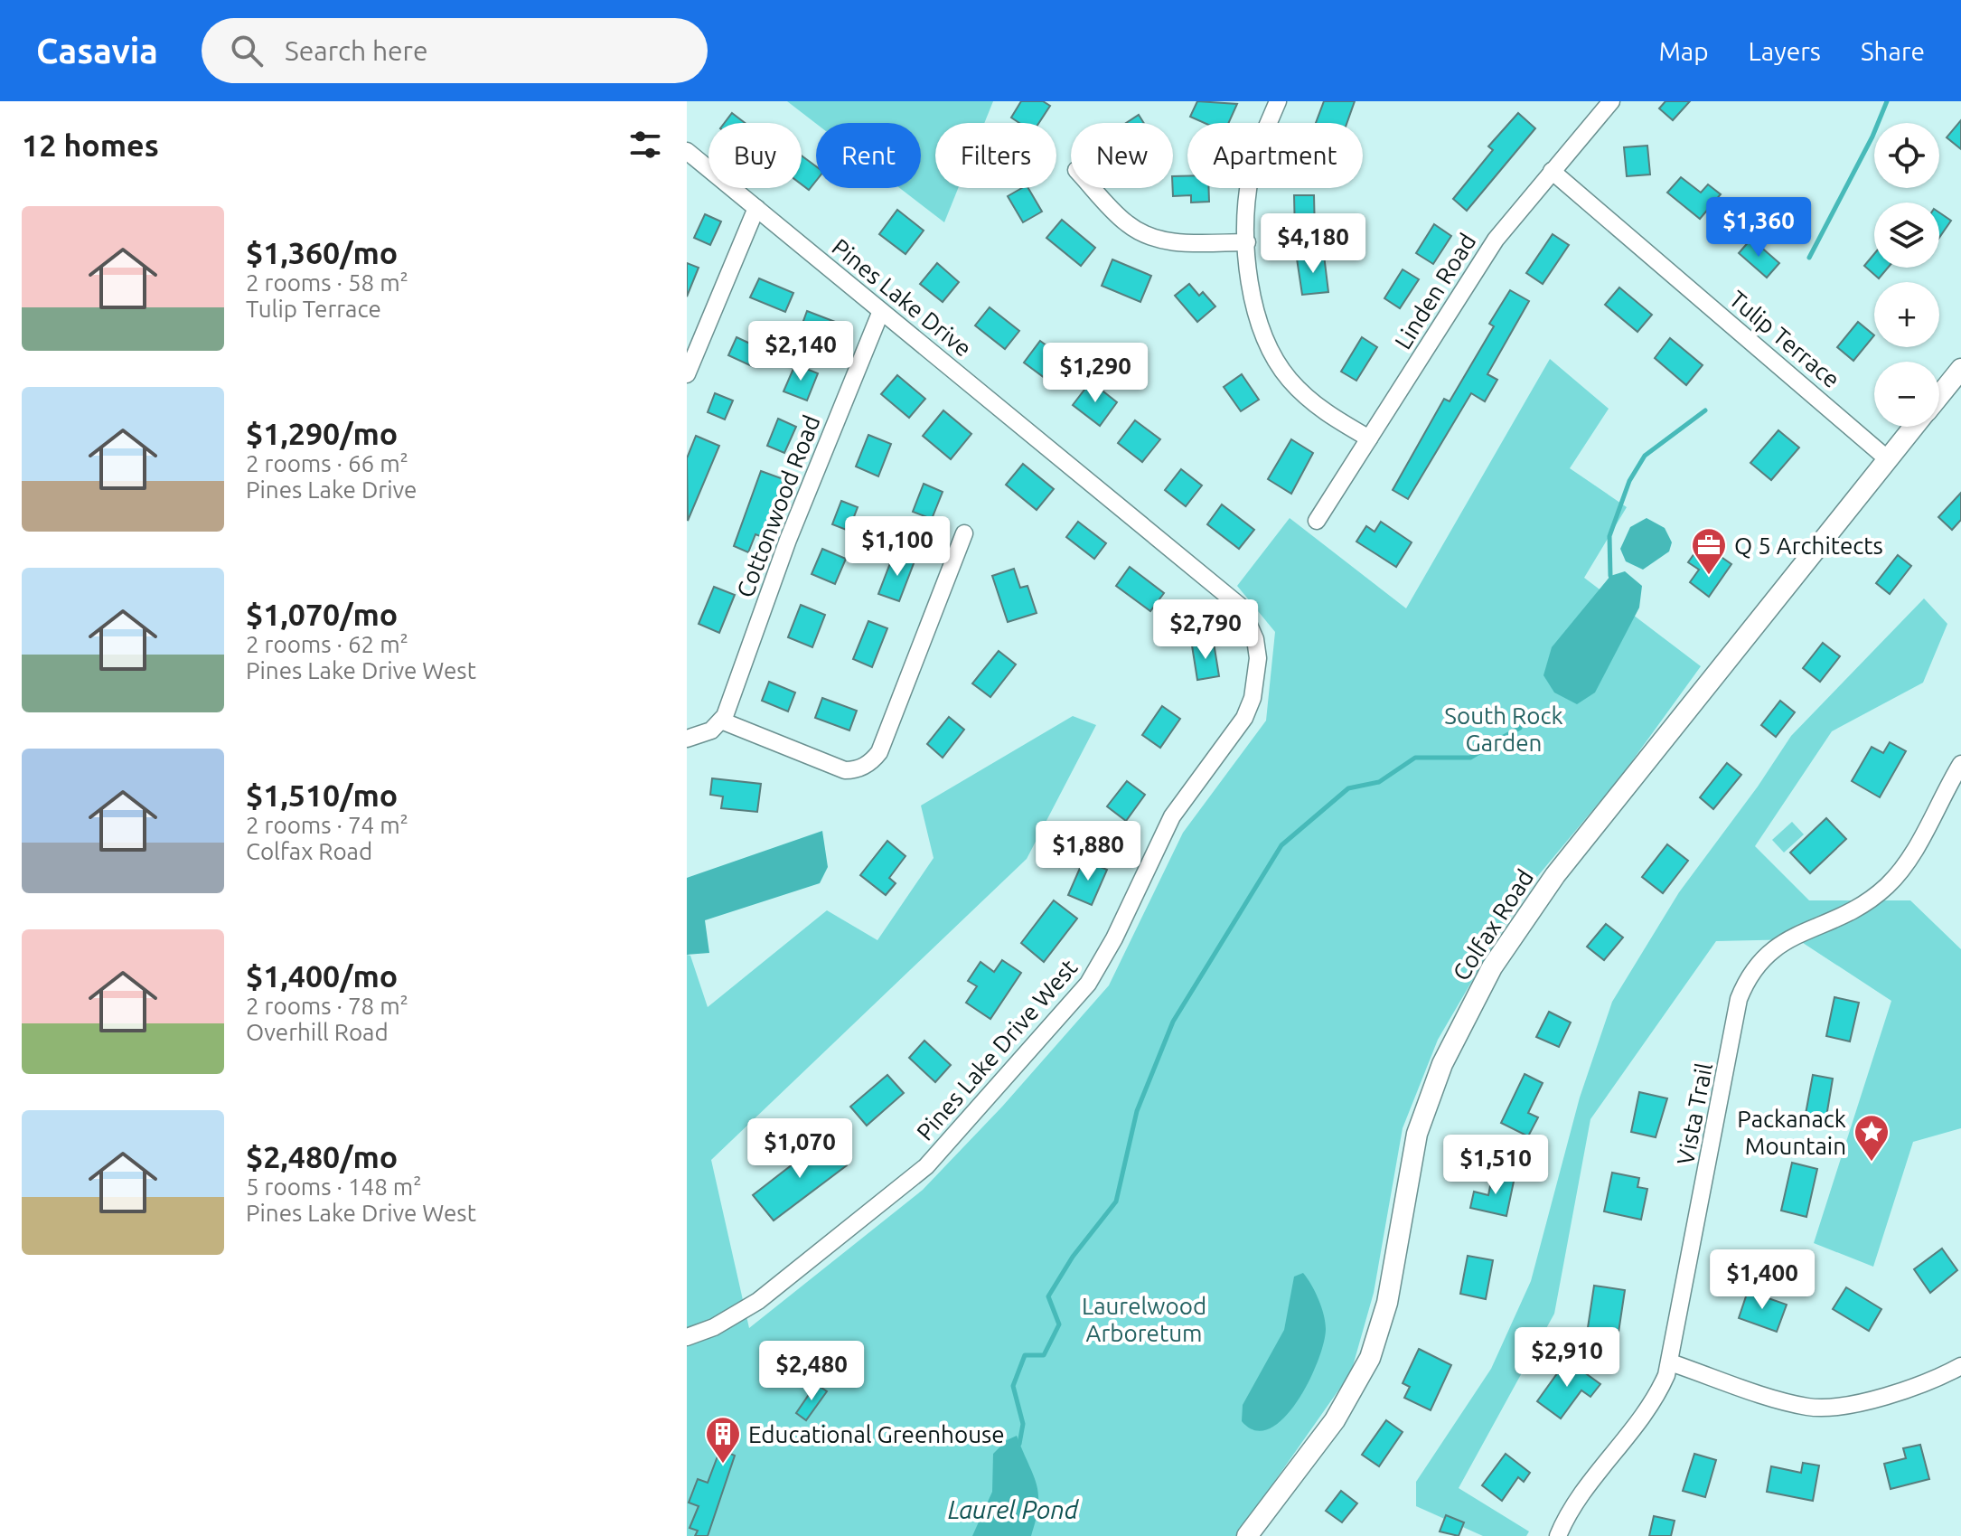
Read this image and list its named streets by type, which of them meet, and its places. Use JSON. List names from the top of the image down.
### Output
{
  "streets": {
    "main road": ["Colfax Road"],
    "street": [
      "Linden Road",
      "Pines Lake Drive",
      "Tulip Terrace",
      "Cottonwood Road",
      "Pines Lake Drive West",
      "Vista Trail"
    ]
  },
  "crossings": [
    ["Linden Road", "Tulip Terrace"],
    ["Pines Lake Drive", "Cottonwood Road"],
    ["Pines Lake Drive", "Pines Lake Drive West"],
    ["Tulip Terrace", "Colfax Road"]
  ],
  "water": ["Laurel Pond"],
  "parks": ["South Rock Garden", "Laurelwood Arboretum"],
  "places": {
    "office": ["Q 5 Architects"],
    "place": ["Packanack Mountain"],
    "building": ["Educational Greenhouse"]
  },
  "page": {
    "header": "Casavia",
    "search": "Search here",
    "nav": ["Map", "Layers", "Share"],
    "heading": "12 homes",
    "map_buttons": ["+", "−"],
    "chip": [
      "Buy",
      "Rent",
      "Filters",
      "New",
      "Apartment"
    ],
    "list": [
      {
        "name": "$1,360/mo",
        "note": "2 rooms · 58 m² · Tulip Terrace"
      },
      {
        "name": "$1,290/mo",
        "note": "2 rooms · 66 m² · Pines Lake Drive"
      },
      {
        "name": "$1,070/mo",
        "note": "2 rooms · 62 m² · Pines Lake Drive West"
      },
      {
        "name": "$1,510/mo",
        "note": "2 rooms · 74 m² · Colfax Road"
      },
      {
        "name": "$1,400/mo",
        "note": "2 rooms · 78 m² · Overhill Road"
      },
      {
        "name": "$2,480/mo",
        "note": "5 rooms · 148 m² · Pines Lake Drive West"
      }
    ],
    "price": [
      "$1,360",
      "$4,180",
      "$2,140",
      "$1,290",
      "$1,100",
      "$2,790",
      "$1,880",
      "$1,070",
      "$1,510",
      "$1,400",
      "$2,910",
      "$2,480"
    ]
  }
}
